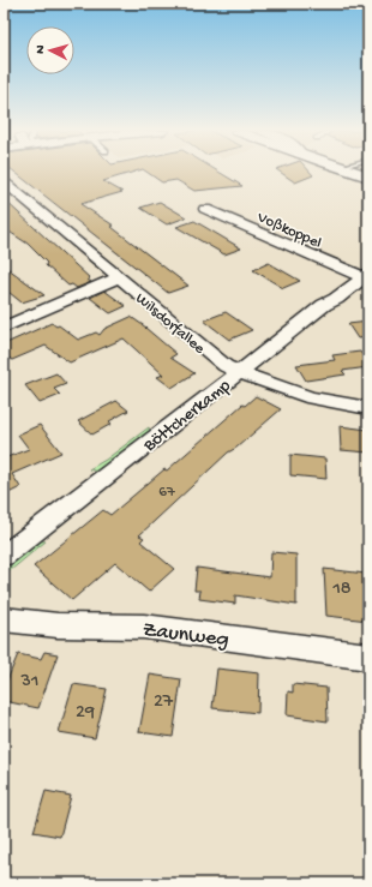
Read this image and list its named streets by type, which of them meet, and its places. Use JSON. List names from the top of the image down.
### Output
{
  "streets": {
    "street": [
      "Voßkoppel",
      "Wilsdorfallee",
      "Böttcherkamp",
      "Zaunweg"
    ]
  },
  "crossings": [
    ["Voßkoppel", "Böttcherkamp"],
    ["Wilsdorfallee", "Böttcherkamp"]
  ],
  "house_numbers": [
    "67",
    "18",
    "31",
    "27",
    "29"
  ],
  "north": "left"
}
